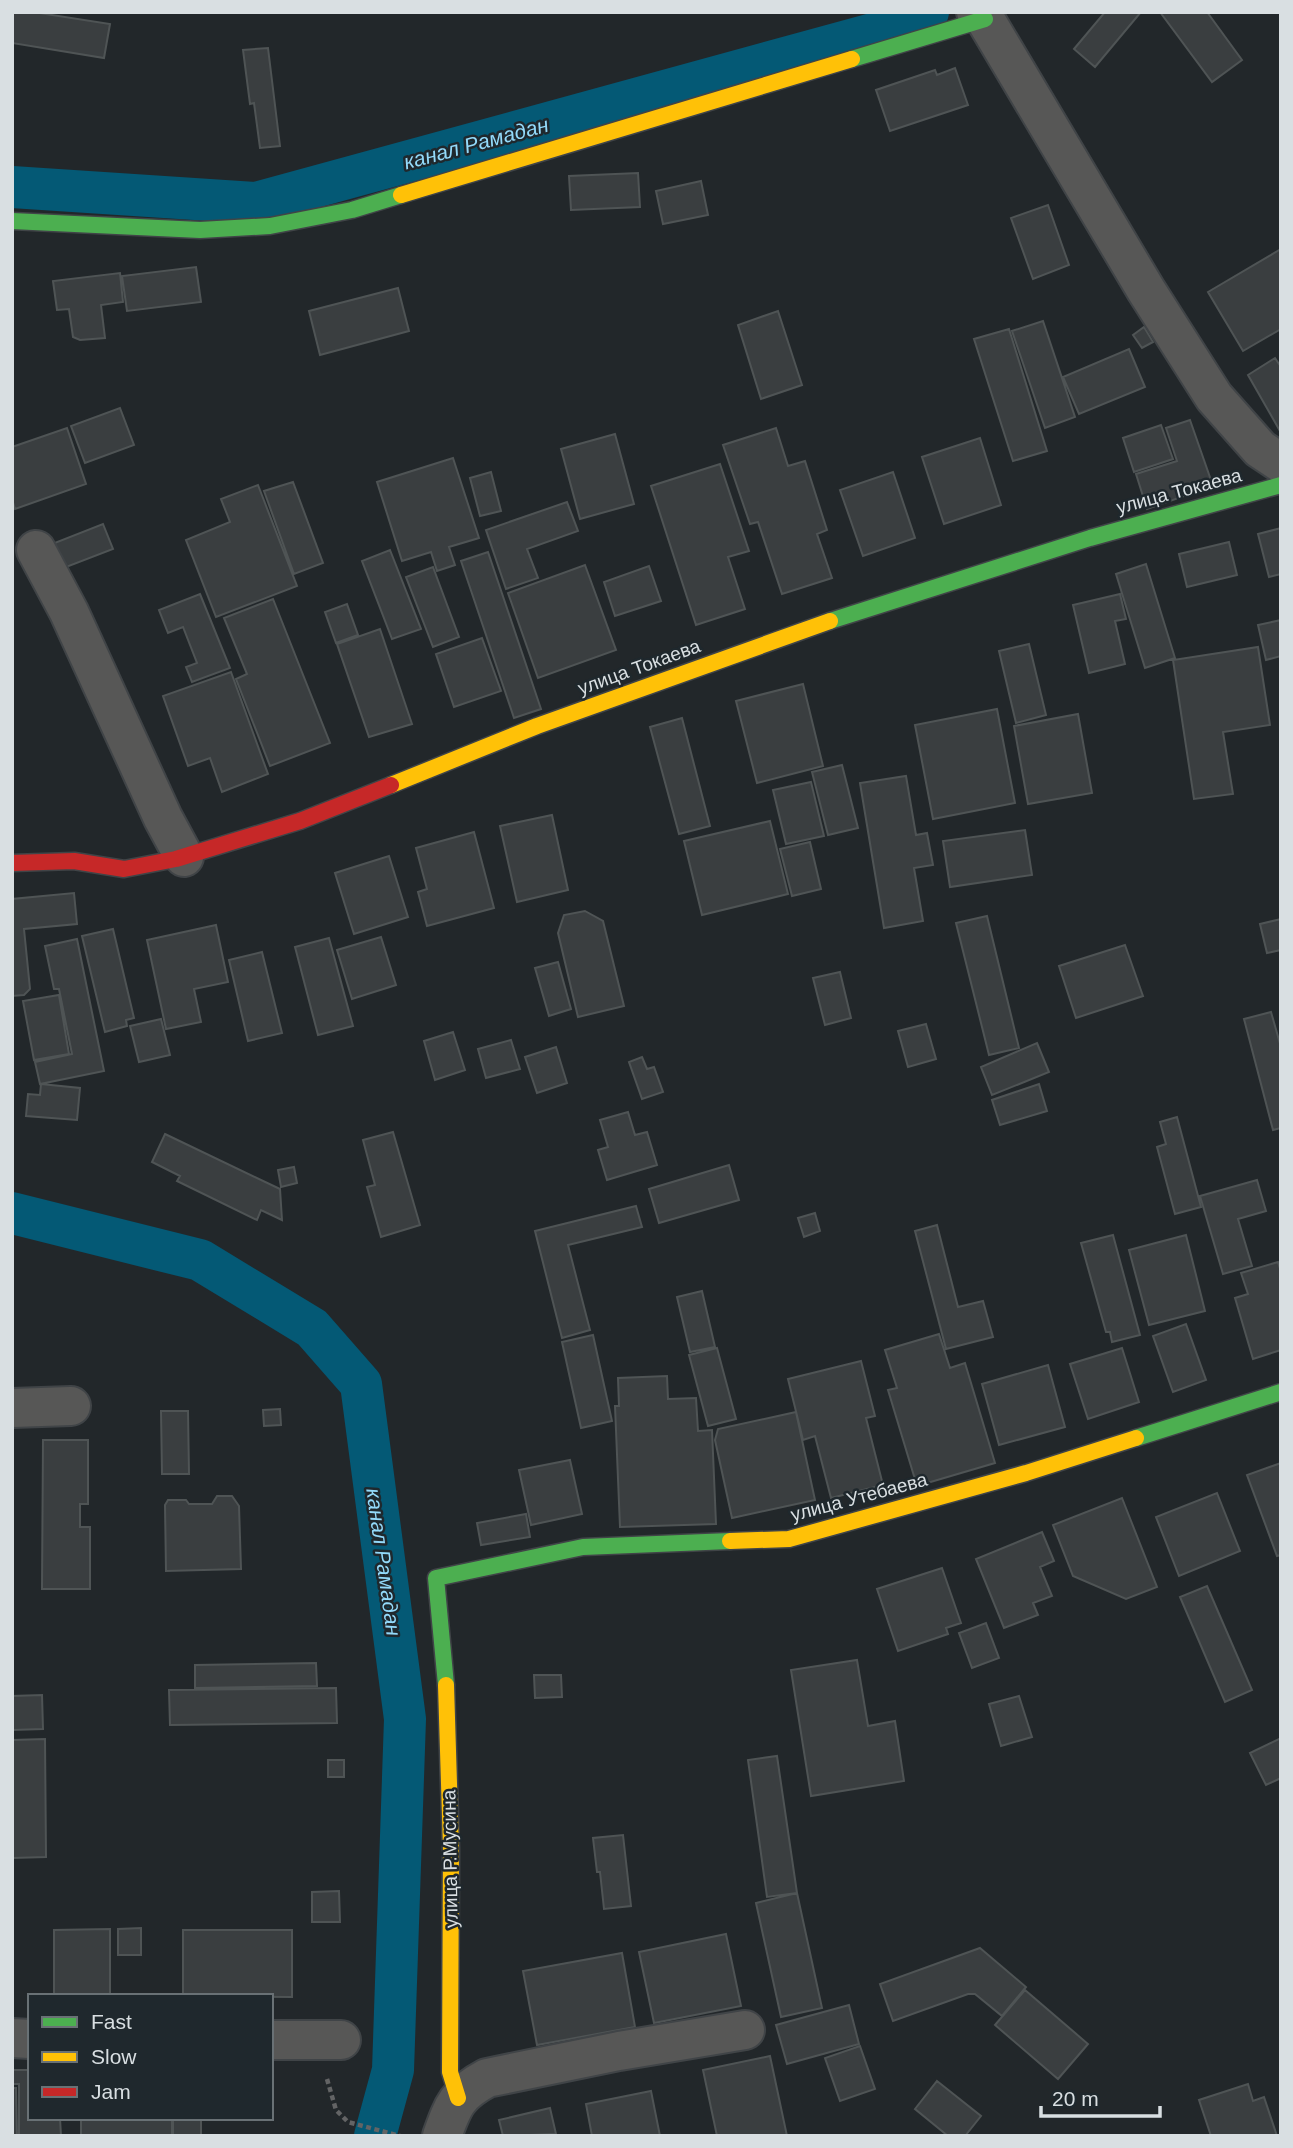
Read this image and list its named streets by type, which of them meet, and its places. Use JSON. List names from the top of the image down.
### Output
{
  "streets": {
    "street": ["улица Токаева", "улица Утебаева", "улица Р.Мусина"]
  },
  "crossings": [
    ["улица Утебаева", "улица Р.Мусина"]
  ],
  "water": ["канал Рамадан"],
  "legend": ["Fast", "Slow", "Jam"],
  "scale_bar": "20 m"
}
